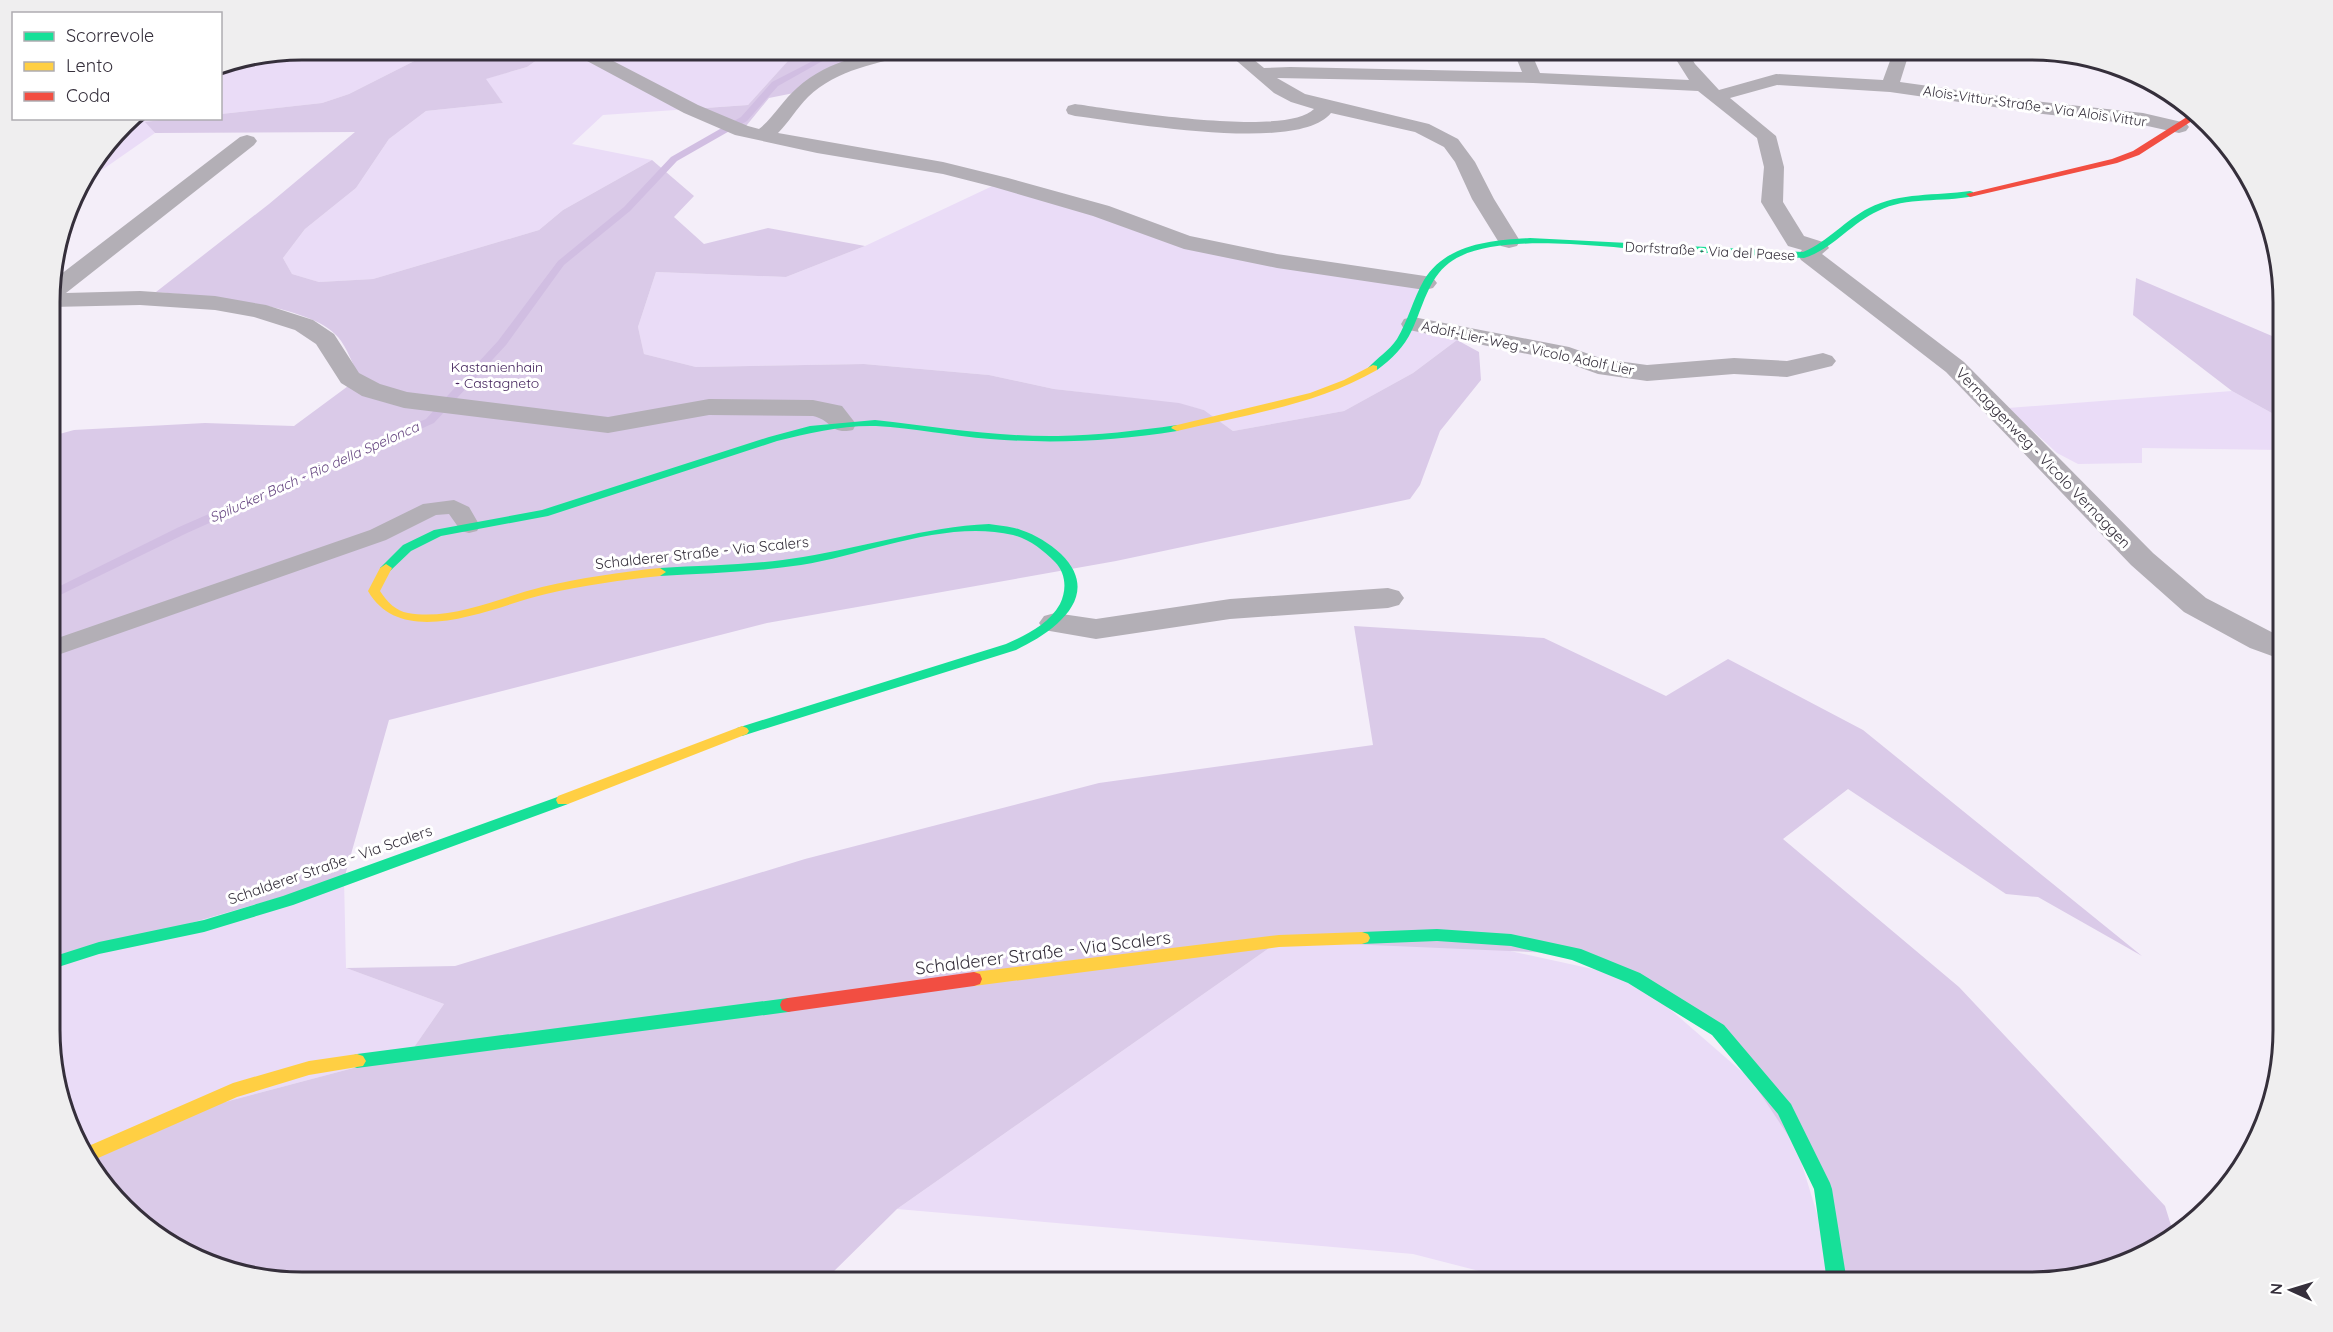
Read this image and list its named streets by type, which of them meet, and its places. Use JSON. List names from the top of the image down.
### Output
{
  "streets": {
    "street": [
      "Alois-Vittur-Straße - Via Alois Vittur",
      "Dorfstraße - Via del Paese",
      "Adolf-Lier-Weg - Vicolo Adolf Lier",
      "Vernaggenweg - Vicolo Vernaggen",
      "Schalderer Straße - Via Scalers"
    ]
  },
  "crossings": [
    ["Alois-Vittur-Straße - Via Alois Vittur", "Dorfstraße - Via del Paese"],
    ["Alois-Vittur-Straße - Via Alois Vittur", "Vernaggenweg - Vicolo Vernaggen"],
    ["Dorfstraße - Via del Paese", "Vernaggenweg - Vicolo Vernaggen"],
    ["Dorfstraße - Via del Paese", "Schalderer Straße - Via Scalers"],
    ["Adolf-Lier-Weg - Vicolo Adolf Lier", "Schalderer Straße - Via Scalers"]
  ],
  "water": ["Spilucker Bach - Rio della Spelonca"],
  "parks": ["Kastanienhain - Castagneto"],
  "legend": ["Scorrevole", "Lento", "Coda"],
  "north": "left"
}
